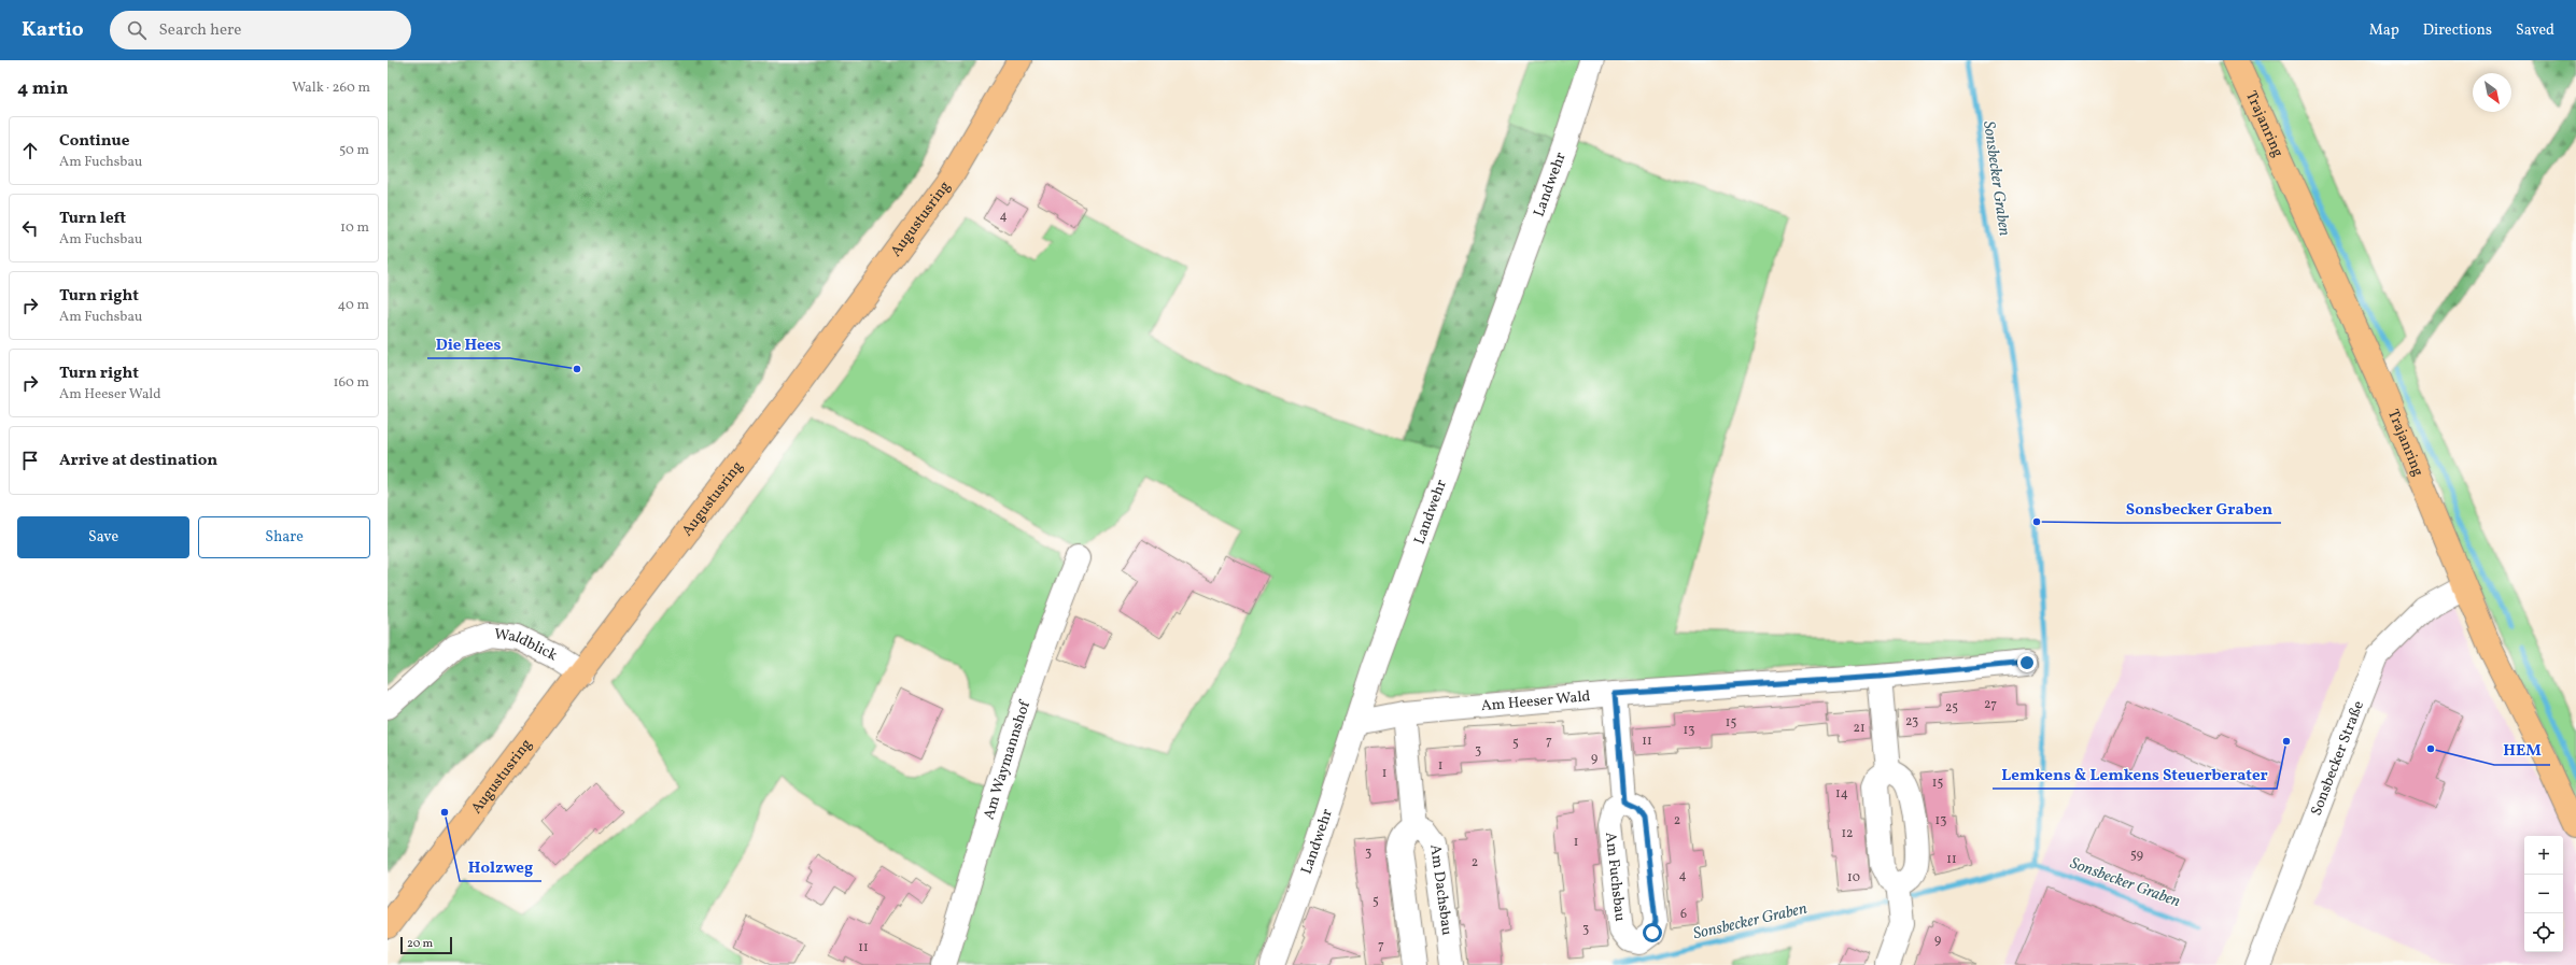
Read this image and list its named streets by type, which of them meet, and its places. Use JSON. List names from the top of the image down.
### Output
{
  "streets": {
    "main road": ["Trajanring", "Augustusring"],
    "street": [
      "Landwehr",
      "Waldblick",
      "Am Heeser Wald",
      "Sonsbecker Straße",
      "Am Waymannshof",
      "Am Fuchsbau",
      "Am Dachsbau"
    ]
  },
  "crossings": [
    ["Trajanring", "Sonsbecker Straße"],
    ["Landwehr", "Am Heeser Wald"],
    ["Augustusring", "Waldblick"],
    ["Am Heeser Wald", "Am Dachsbau"]
  ],
  "water": ["Sonsbecker Graben"],
  "places": [
    "Die Hees",
    "Sonsbecker Graben",
    "Lemkens & Lemkens Steuerberater",
    "HEM",
    "Holzweg"
  ],
  "house_numbers": [
    "4",
    "27",
    "25",
    "23",
    "15",
    "21",
    "13",
    "7",
    "11",
    "5",
    "3",
    "9",
    "1",
    "1",
    "15",
    "14",
    "2",
    "13",
    "12",
    "1",
    "3",
    "59",
    "11",
    "2",
    "4",
    "10",
    "5",
    "6",
    "3",
    "9",
    "7",
    "11"
  ],
  "scale_bar": "20 m",
  "north": "bottom right",
  "page": {
    "header": "Kartio",
    "search": "Search here",
    "nav": ["Map", "Directions", "Saved"],
    "heading": ["4 min", "Walk · 260 m"],
    "list": [
      ["Continue", "Am Fuchsbau", "50 m"],
      ["Turn left", "Am Fuchsbau", "10 m"],
      ["Turn right", "Am Fuchsbau", "40 m"],
      ["Turn right", "Am Heeser Wald", "160 m"],
      "Arrive at destination"
    ],
    "buttons": ["Save", "Share"],
    "map_buttons": ["+", "−"],
    "scale": "20 m"
  }
}
